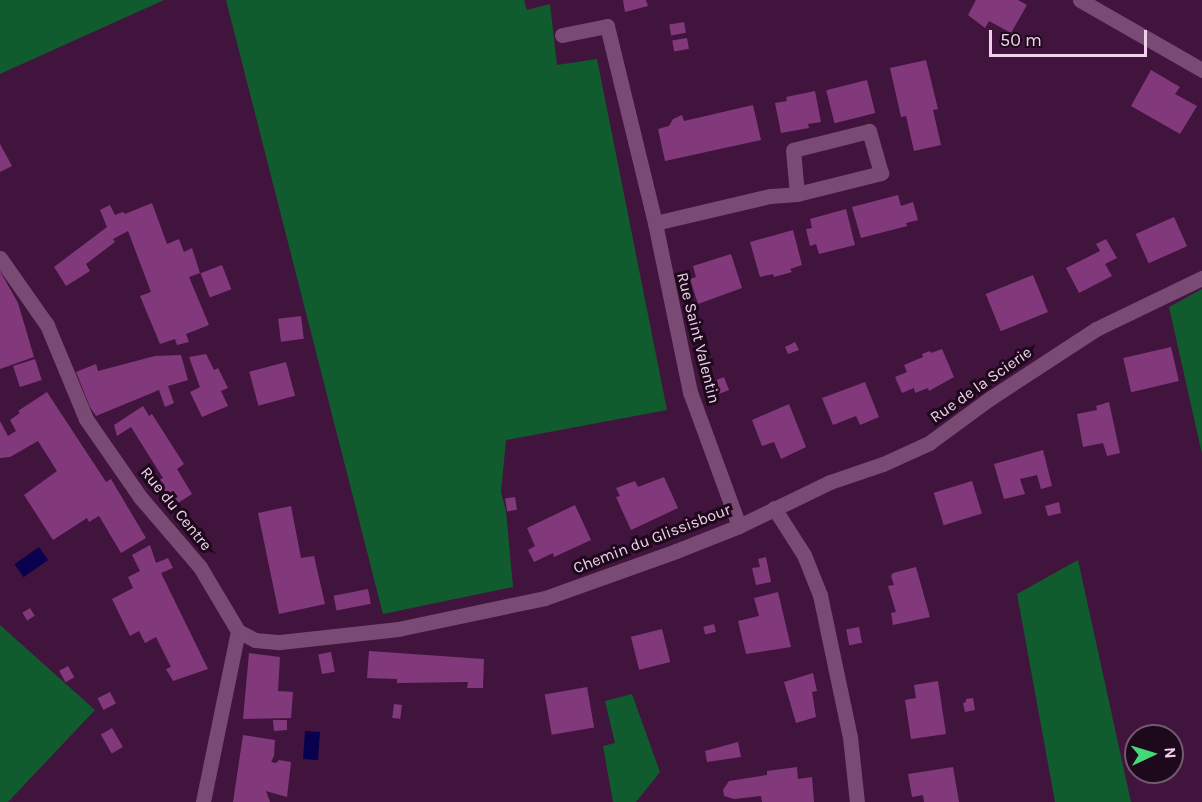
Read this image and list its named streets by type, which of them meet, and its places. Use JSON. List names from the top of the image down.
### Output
{
  "streets": {
    "street": [
      "Rue Saint Valentin",
      "Rue de la Scierie",
      "Rue du Centre",
      "Chemin du Glissisbour"
    ]
  },
  "crossings": [
    ["Rue Saint Valentin", "Chemin du Glissisbour"],
    ["Rue de la Scierie", "Chemin du Glissisbour"],
    ["Rue du Centre", "Chemin du Glissisbour"]
  ],
  "scale_bar": "50 m",
  "north": "right"
}
